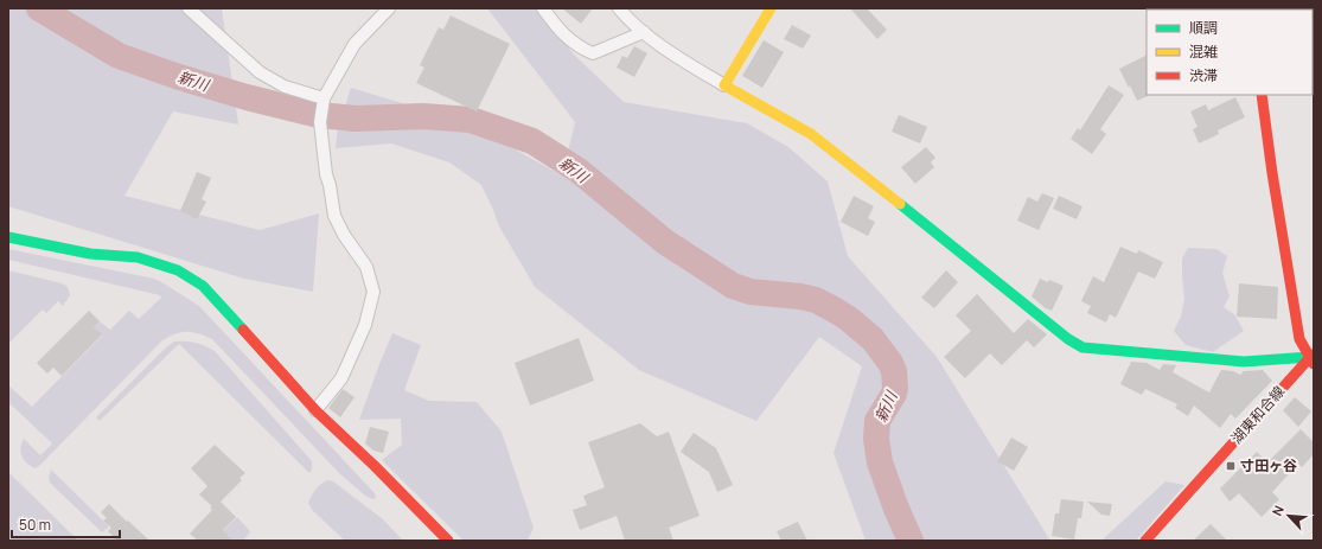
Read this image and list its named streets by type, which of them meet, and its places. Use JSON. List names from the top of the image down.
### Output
{
  "streets": {
    "street": ["湖東和合線"]
  },
  "water": ["新川"],
  "places": {
    "transit": ["寸田ヶ谷"]
  },
  "legend": ["順調", "混雑", "渋滞"],
  "scale_bar": "50 m",
  "north": "top left"
}
